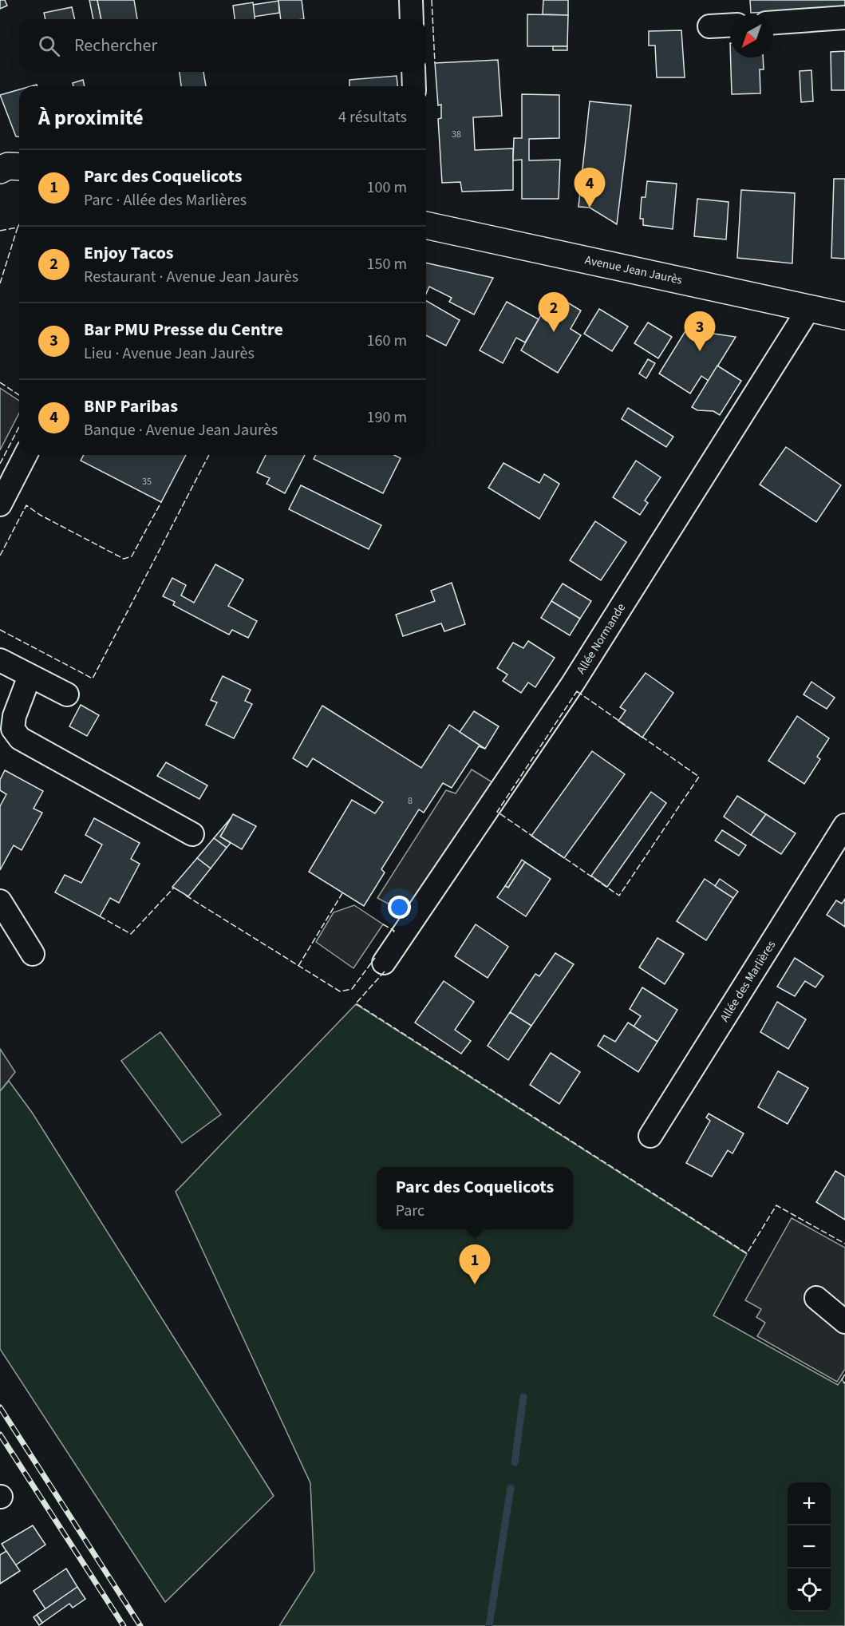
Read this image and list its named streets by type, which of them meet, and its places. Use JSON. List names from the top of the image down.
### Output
{
  "streets": {
    "street": ["Avenue Jean Jaurès", "Allée Normande", "Allée des Marlières"]
  },
  "crossings": [
    ["Avenue Jean Jaurès", "Allée Normande"]
  ],
  "house_numbers": ["38", "35", "8"],
  "north": "bottom left",
  "page": {
    "search": "Rechercher",
    "heading": ["À proximité", "4 résultats"],
    "list": [
      {
        "mark": "1",
        "name": "Parc des Coquelicots",
        "note": "Parc · Allée des Marlières",
        "value": "100 m"
      },
      {
        "mark": "2",
        "name": "Enjoy Tacos",
        "note": "Restaurant · Avenue Jean Jaurès",
        "value": "150 m"
      },
      {
        "mark": "3",
        "name": "Bar PMU Presse du Centre",
        "note": "Lieu · Avenue Jean Jaurès",
        "value": "160 m"
      },
      {
        "mark": "4",
        "name": "BNP Paribas",
        "note": "Banque · Avenue Jean Jaurès",
        "value": "190 m"
      }
    ],
    "pins": [
      "4",
      "2",
      "3",
      "1"
    ],
    "popup": ["Parc des Coquelicots", "Parc"],
    "map_buttons": ["+", "−"]
  }
}
